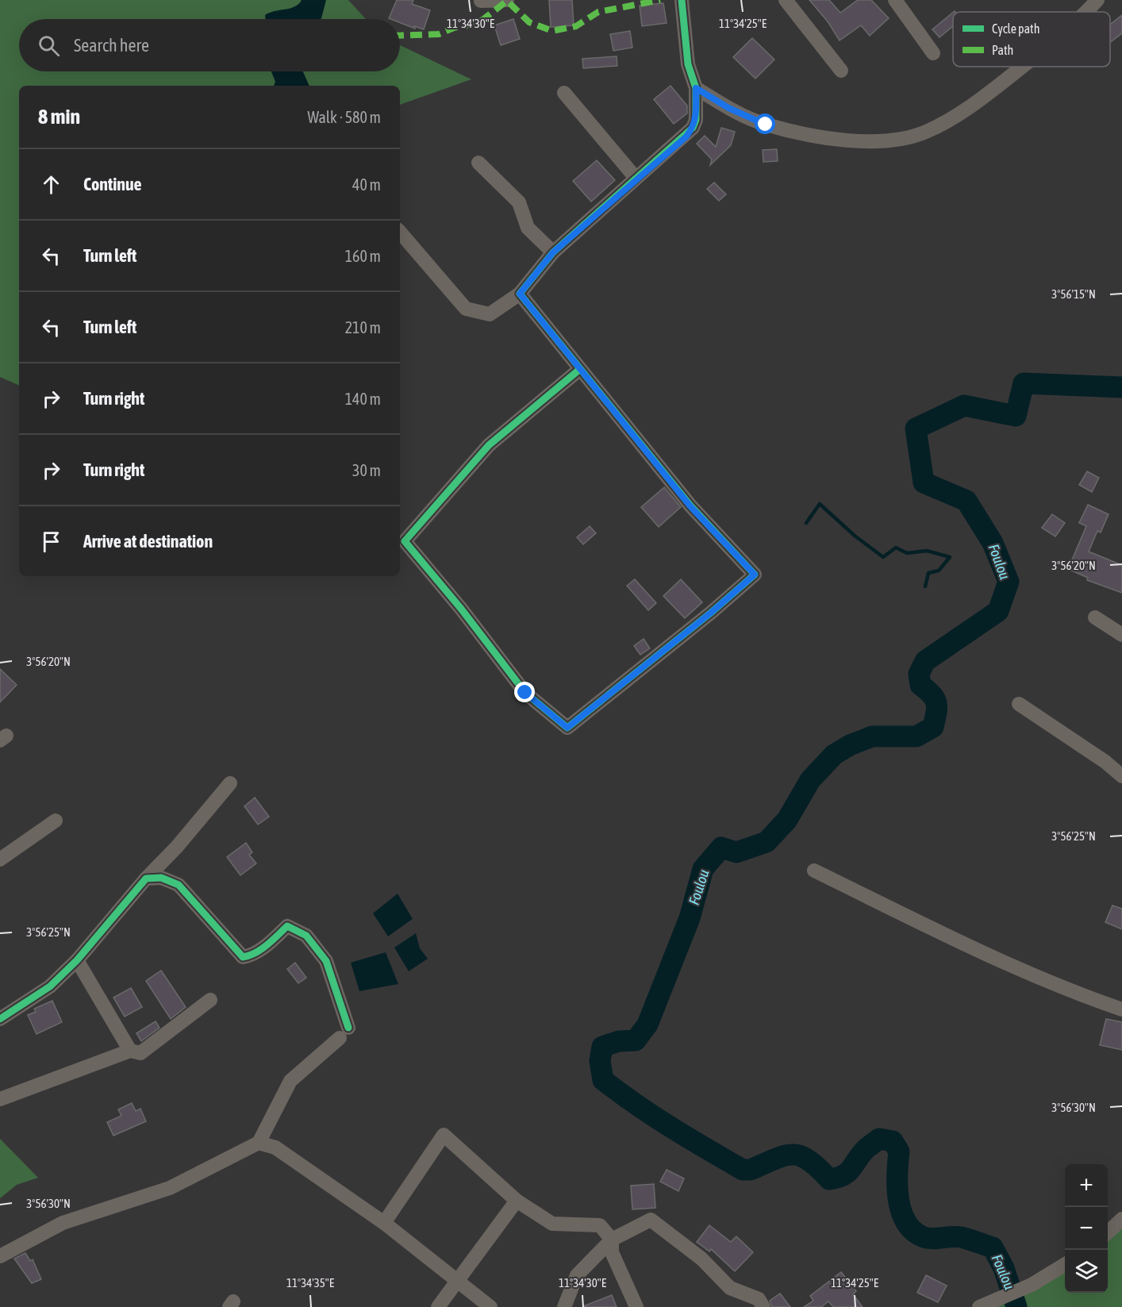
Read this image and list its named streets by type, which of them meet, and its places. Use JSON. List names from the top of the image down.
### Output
{
  "water": ["Foulou"],
  "legend": ["Cycle path", "Path"],
  "page": {
    "search": "Search here",
    "heading": ["8 min", "Walk · 580 m"],
    "list": [
      ["Continue", "40 m"],
      ["Turn left", "160 m"],
      ["Turn left", "210 m"],
      ["Turn right", "140 m"],
      ["Turn right", "30 m"],
      "Arrive at destination"
    ],
    "map_buttons": ["+", "−"]
  },
  "coordinates": [
    "11°34'30\"E",
    "11°34'25\"E",
    "3°56'15\"N",
    "3°56'20\"N",
    "3°56'25\"N",
    "3°56'30\"N",
    "11°34'35\"E"
  ]
}
